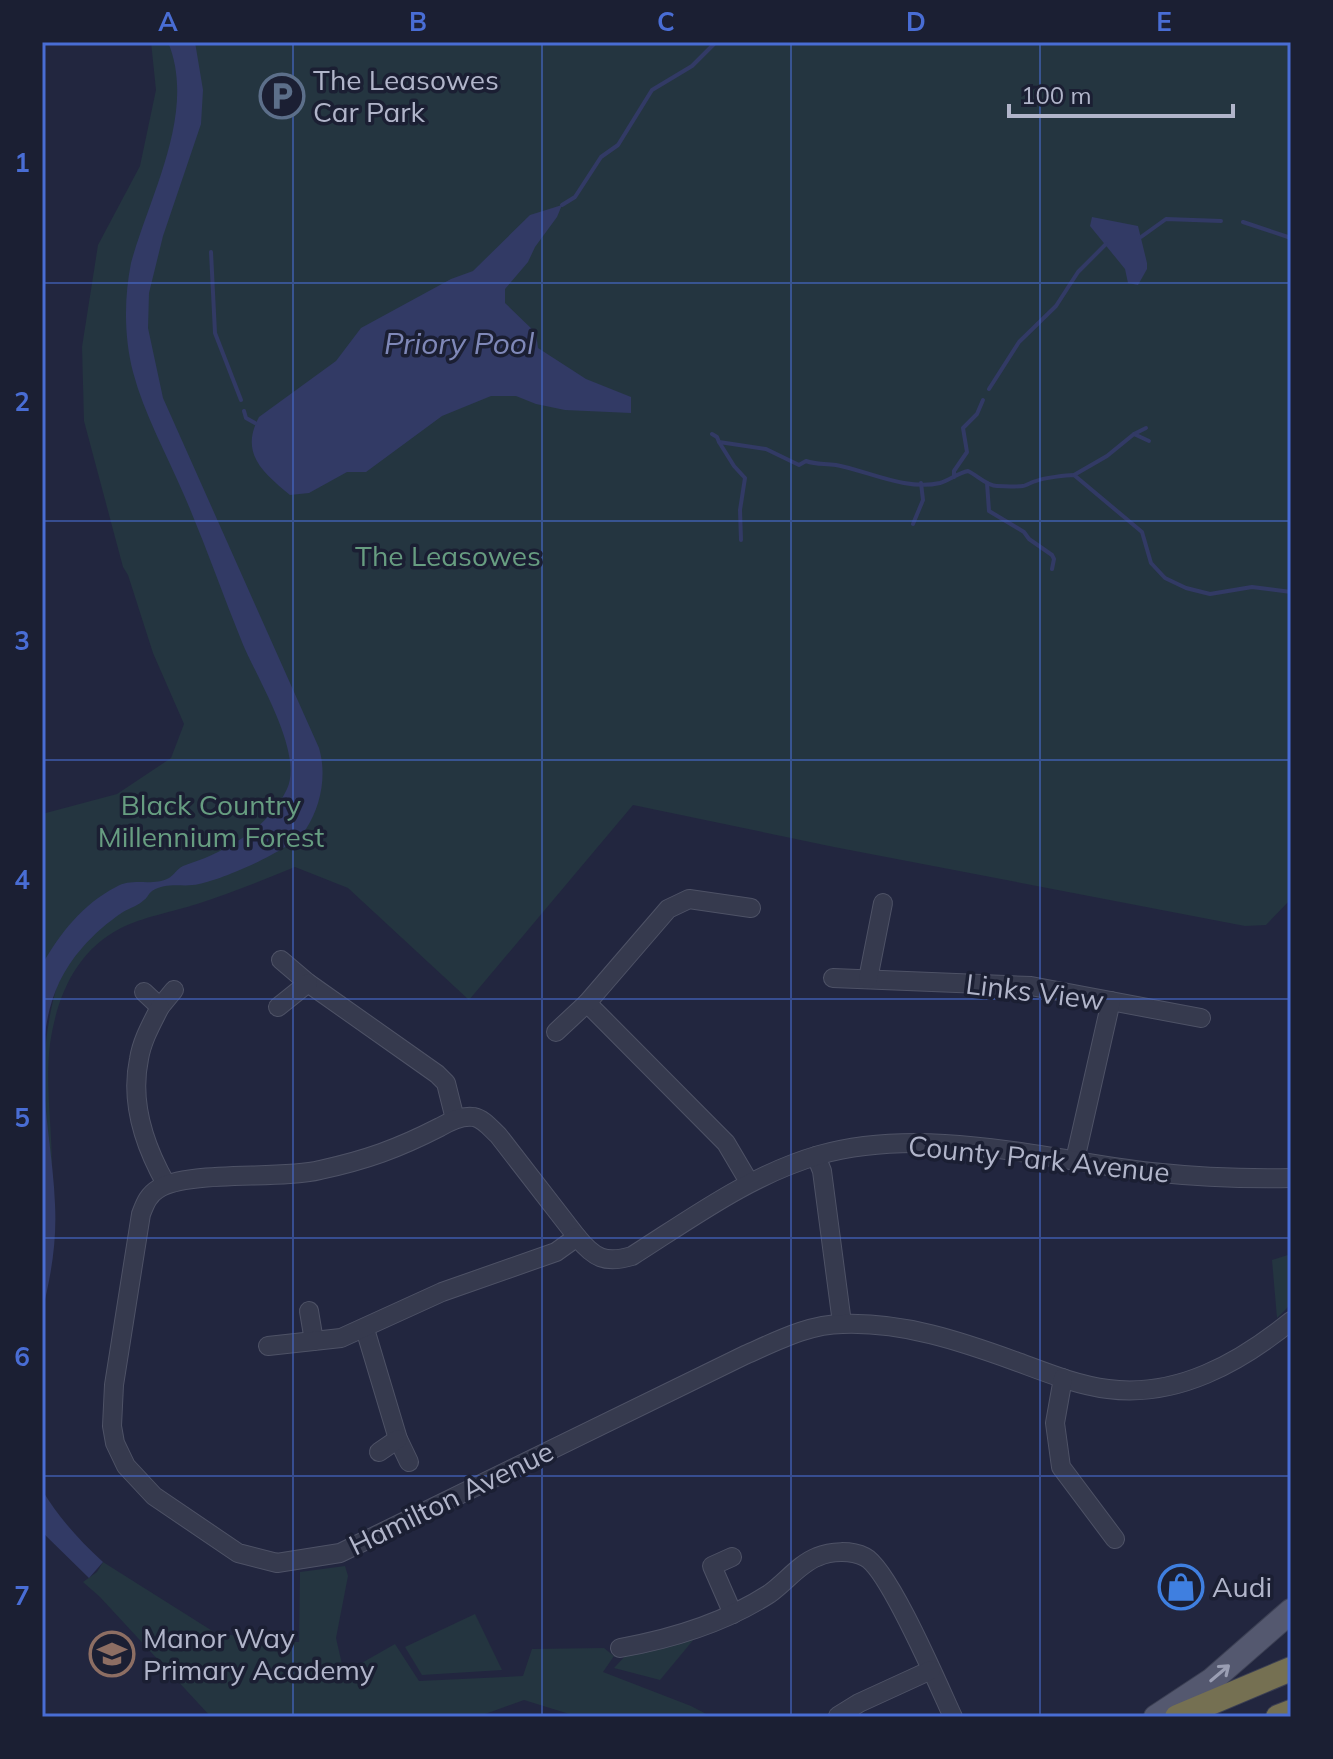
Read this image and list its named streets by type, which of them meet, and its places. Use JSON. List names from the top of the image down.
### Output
{
  "streets": {
    "street": ["Links View", "County Park Avenue", "Hamilton Avenue"]
  },
  "water": ["Priory Pool"],
  "parks": ["The Leasowes", "Black Country Millennium Forest"],
  "places": {
    "parking": ["The Leasowes Car Park"],
    "shop": ["Audi"],
    "school or university": ["Manor Way Primary Academy"]
  },
  "scale_bar": "100 m",
  "grid": {
    "columns": [
      "A",
      "B",
      "C",
      "D",
      "E"
    ],
    "rows": [
      "1",
      "2",
      "3",
      "4",
      "5",
      "6",
      "7"
    ]
  }
}
